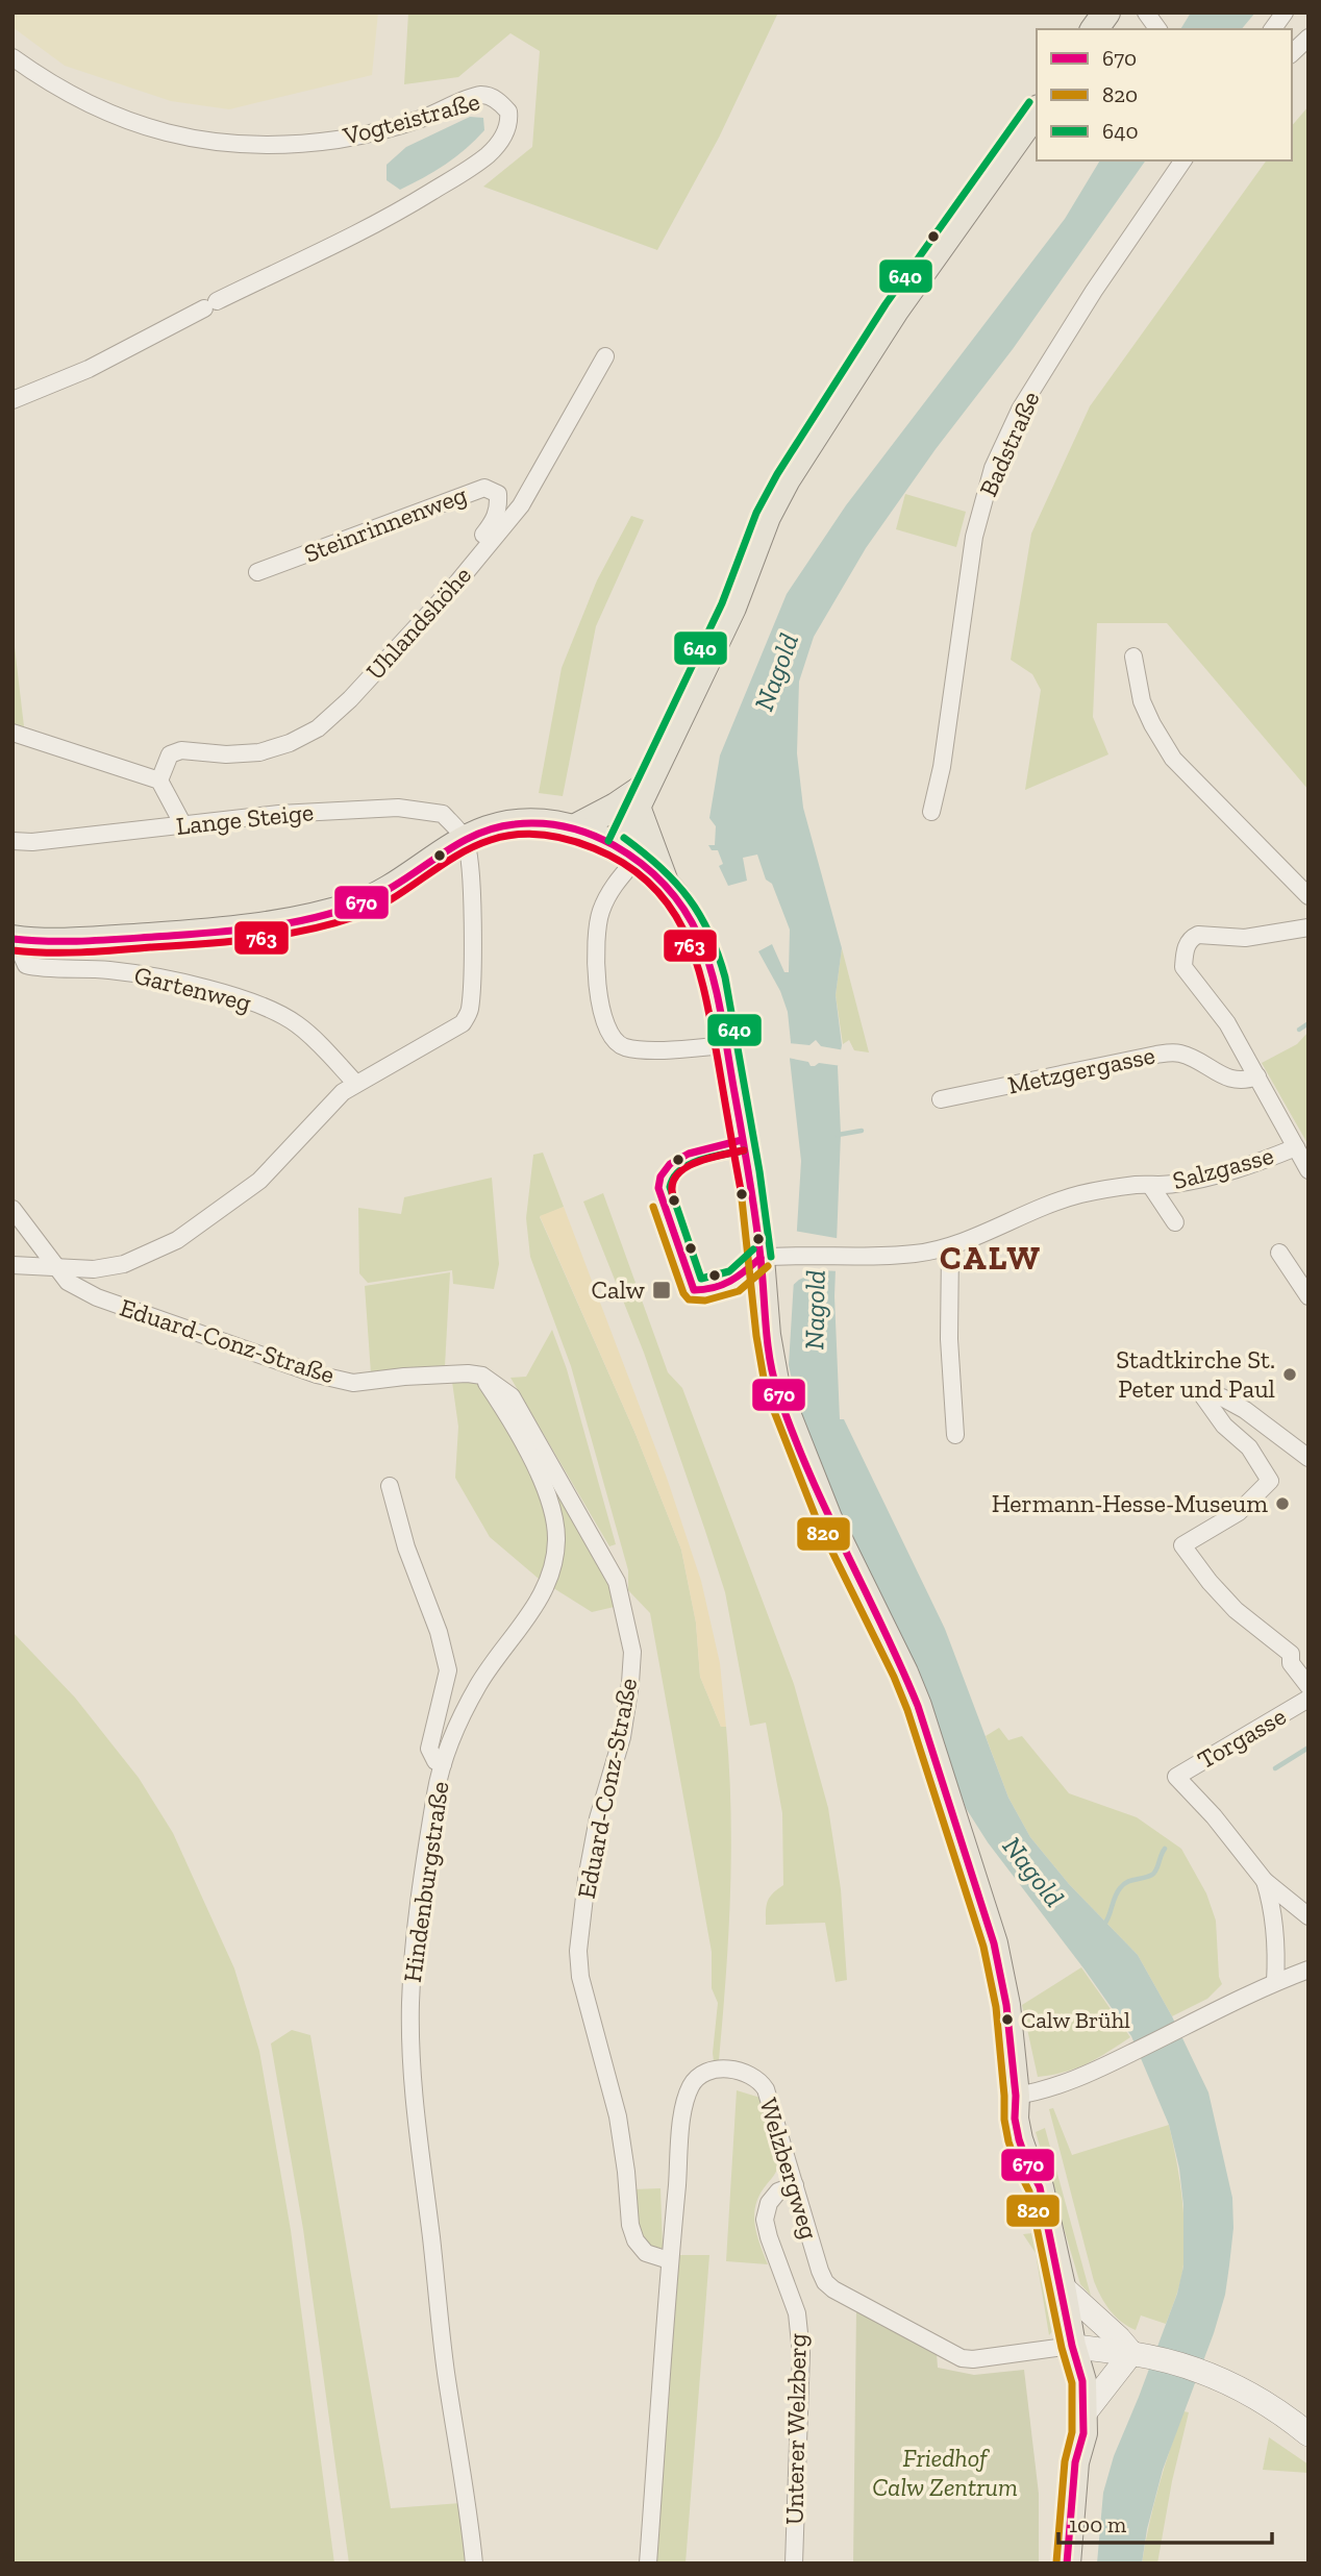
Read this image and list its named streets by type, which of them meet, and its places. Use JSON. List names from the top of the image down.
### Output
{
  "streets": {
    "street": [
      "Vogteistraße",
      "Badstraße",
      "Steinrinnenweg",
      "Uhlandshöhe",
      "Lange Steige",
      "Gartenweg",
      "Metzgergasse",
      "Salzgasse",
      "Eduard-Conz-Straße",
      "Torgasse",
      "Hindenburgstraße",
      "Welzbergweg",
      "Unterer Welzberg"
    ]
  },
  "crossings": [
    ["Steinrinnenweg", "Uhlandshöhe"],
    ["Eduard-Conz-Straße", "Hindenburgstraße"],
    ["Eduard-Conz-Straße", "Welzbergweg"],
    ["Welzbergweg", "Unterer Welzberg"]
  ],
  "districts": ["CALW"],
  "water": ["Nagold"],
  "parks": ["Friedhof Calw Zentrum"],
  "places": {
    "transit": ["Calw"],
    "other": ["Stadtkirche St. Peter und Paul", "Hermann-Hesse-Museum", "Calw Brühl"]
  },
  "lines": [
    "transit line 640",
    "transit line 670",
    "transit line 763",
    "transit line 820"
  ],
  "legend": ["670", "820", "640"],
  "scale_bar": "100 m"
}
